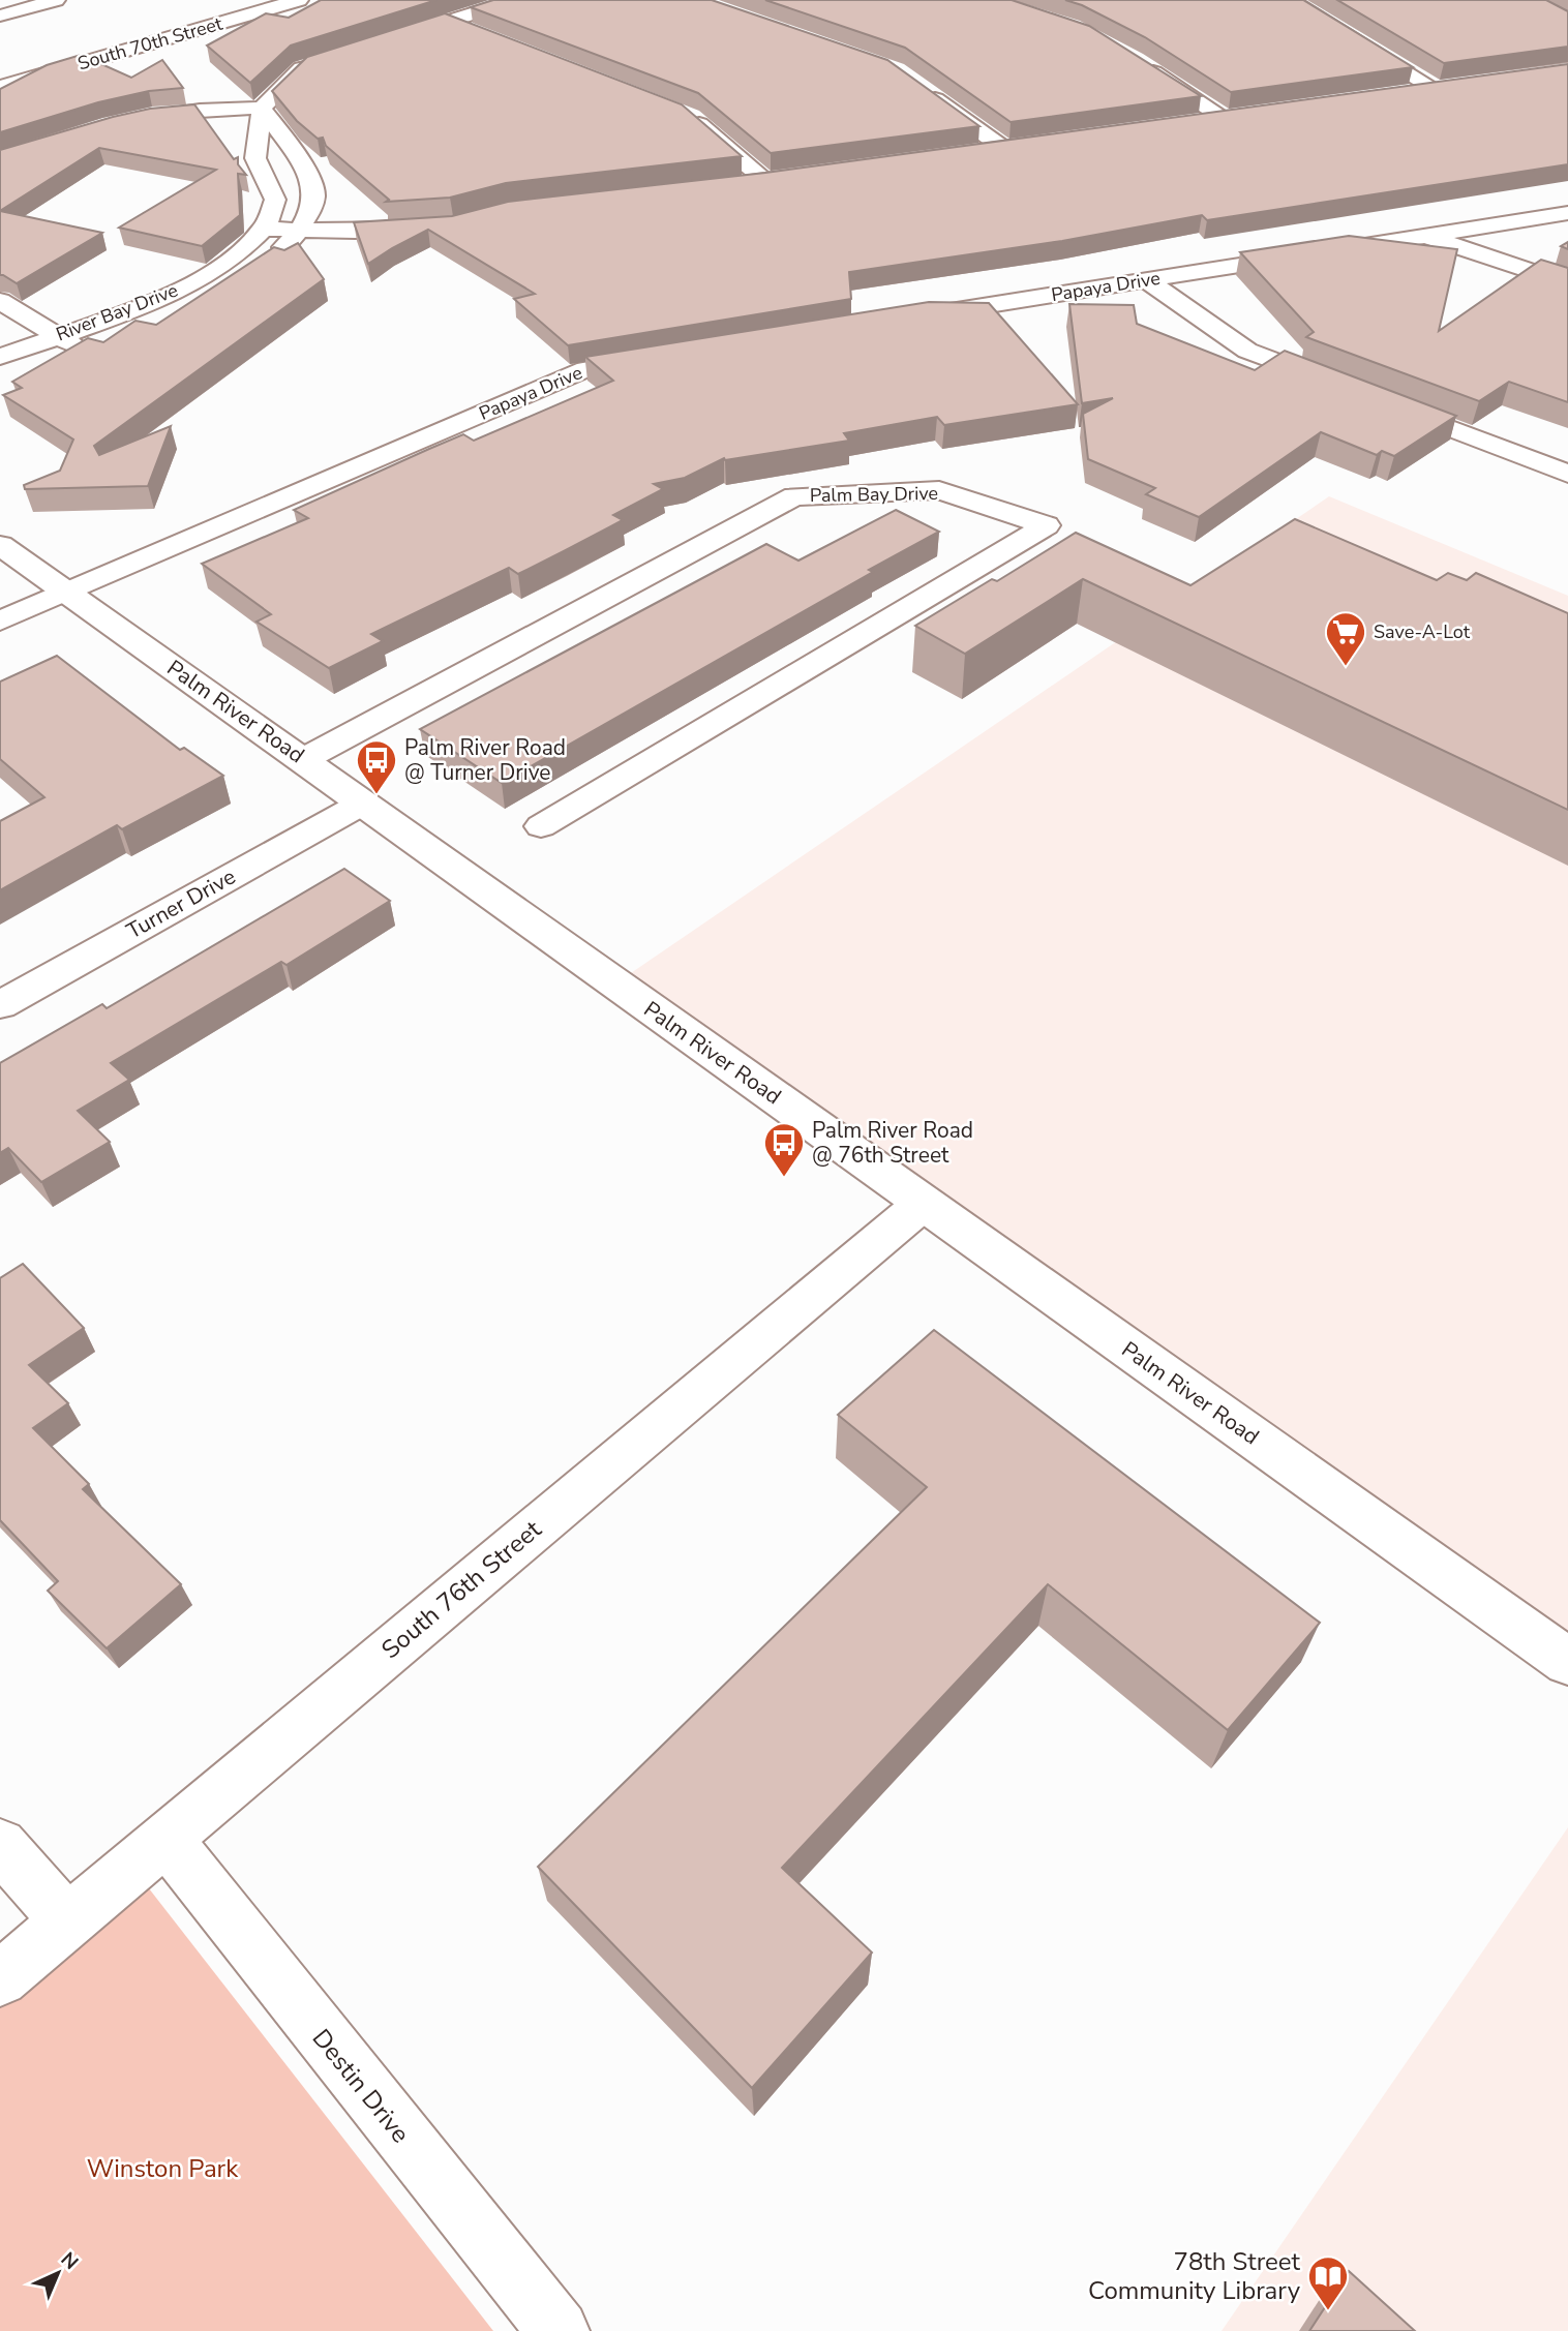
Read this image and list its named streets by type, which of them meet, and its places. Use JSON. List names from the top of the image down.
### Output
{
  "streets": {
    "street": [
      "South 70th Street",
      "Papaya Drive",
      "River Bay Drive",
      "Palm Bay Drive",
      "Palm River Road",
      "Turner Drive",
      "South 76th Street",
      "Destin Drive"
    ]
  },
  "crossings": [
    ["Papaya Drive", "Palm River Road"],
    ["Palm Bay Drive", "Palm River Road"],
    ["Palm River Road", "Turner Drive"],
    ["Palm River Road", "South 76th Street"],
    ["South 76th Street", "Destin Drive"]
  ],
  "parks": ["Winston Park"],
  "places": {
    "supermarket": ["Save-A-Lot"],
    "bus stop": ["Palm River Road @ Turner Drive", "Palm River Road @ 76th Street"],
    "library": ["78th Street Community Library"]
  },
  "north": "top right"
}
